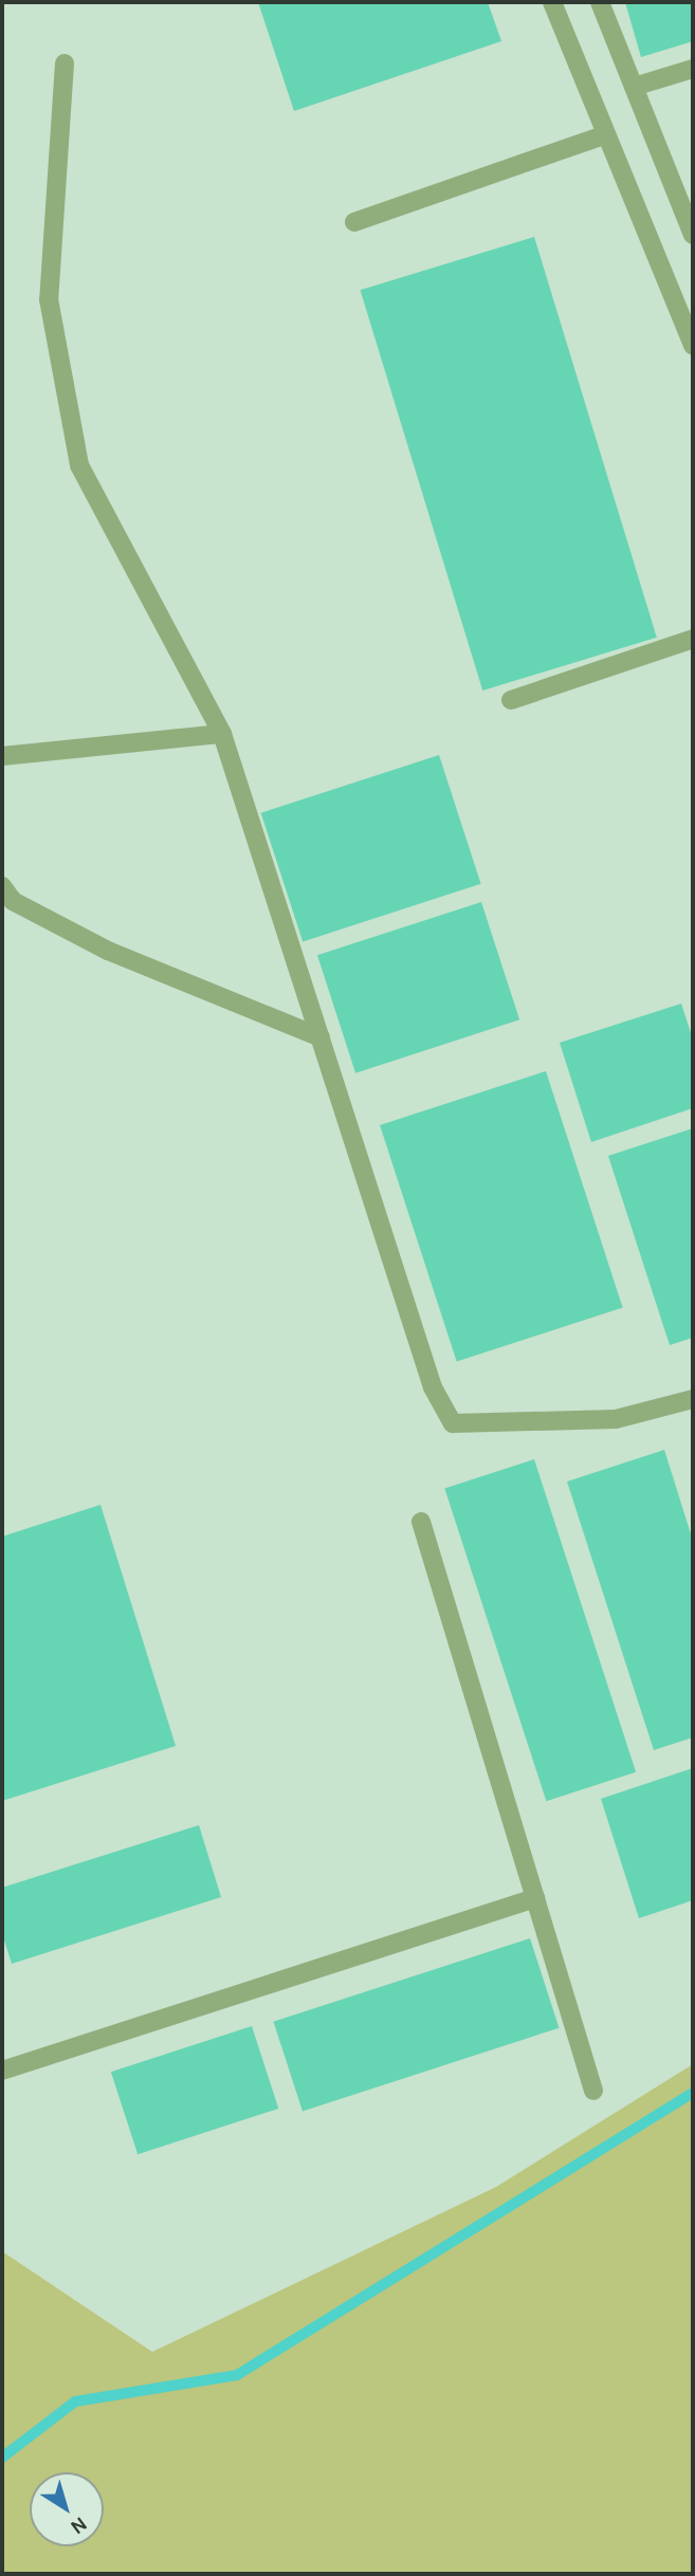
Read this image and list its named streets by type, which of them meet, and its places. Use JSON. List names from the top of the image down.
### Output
{
  "north": "bottom right"
}
